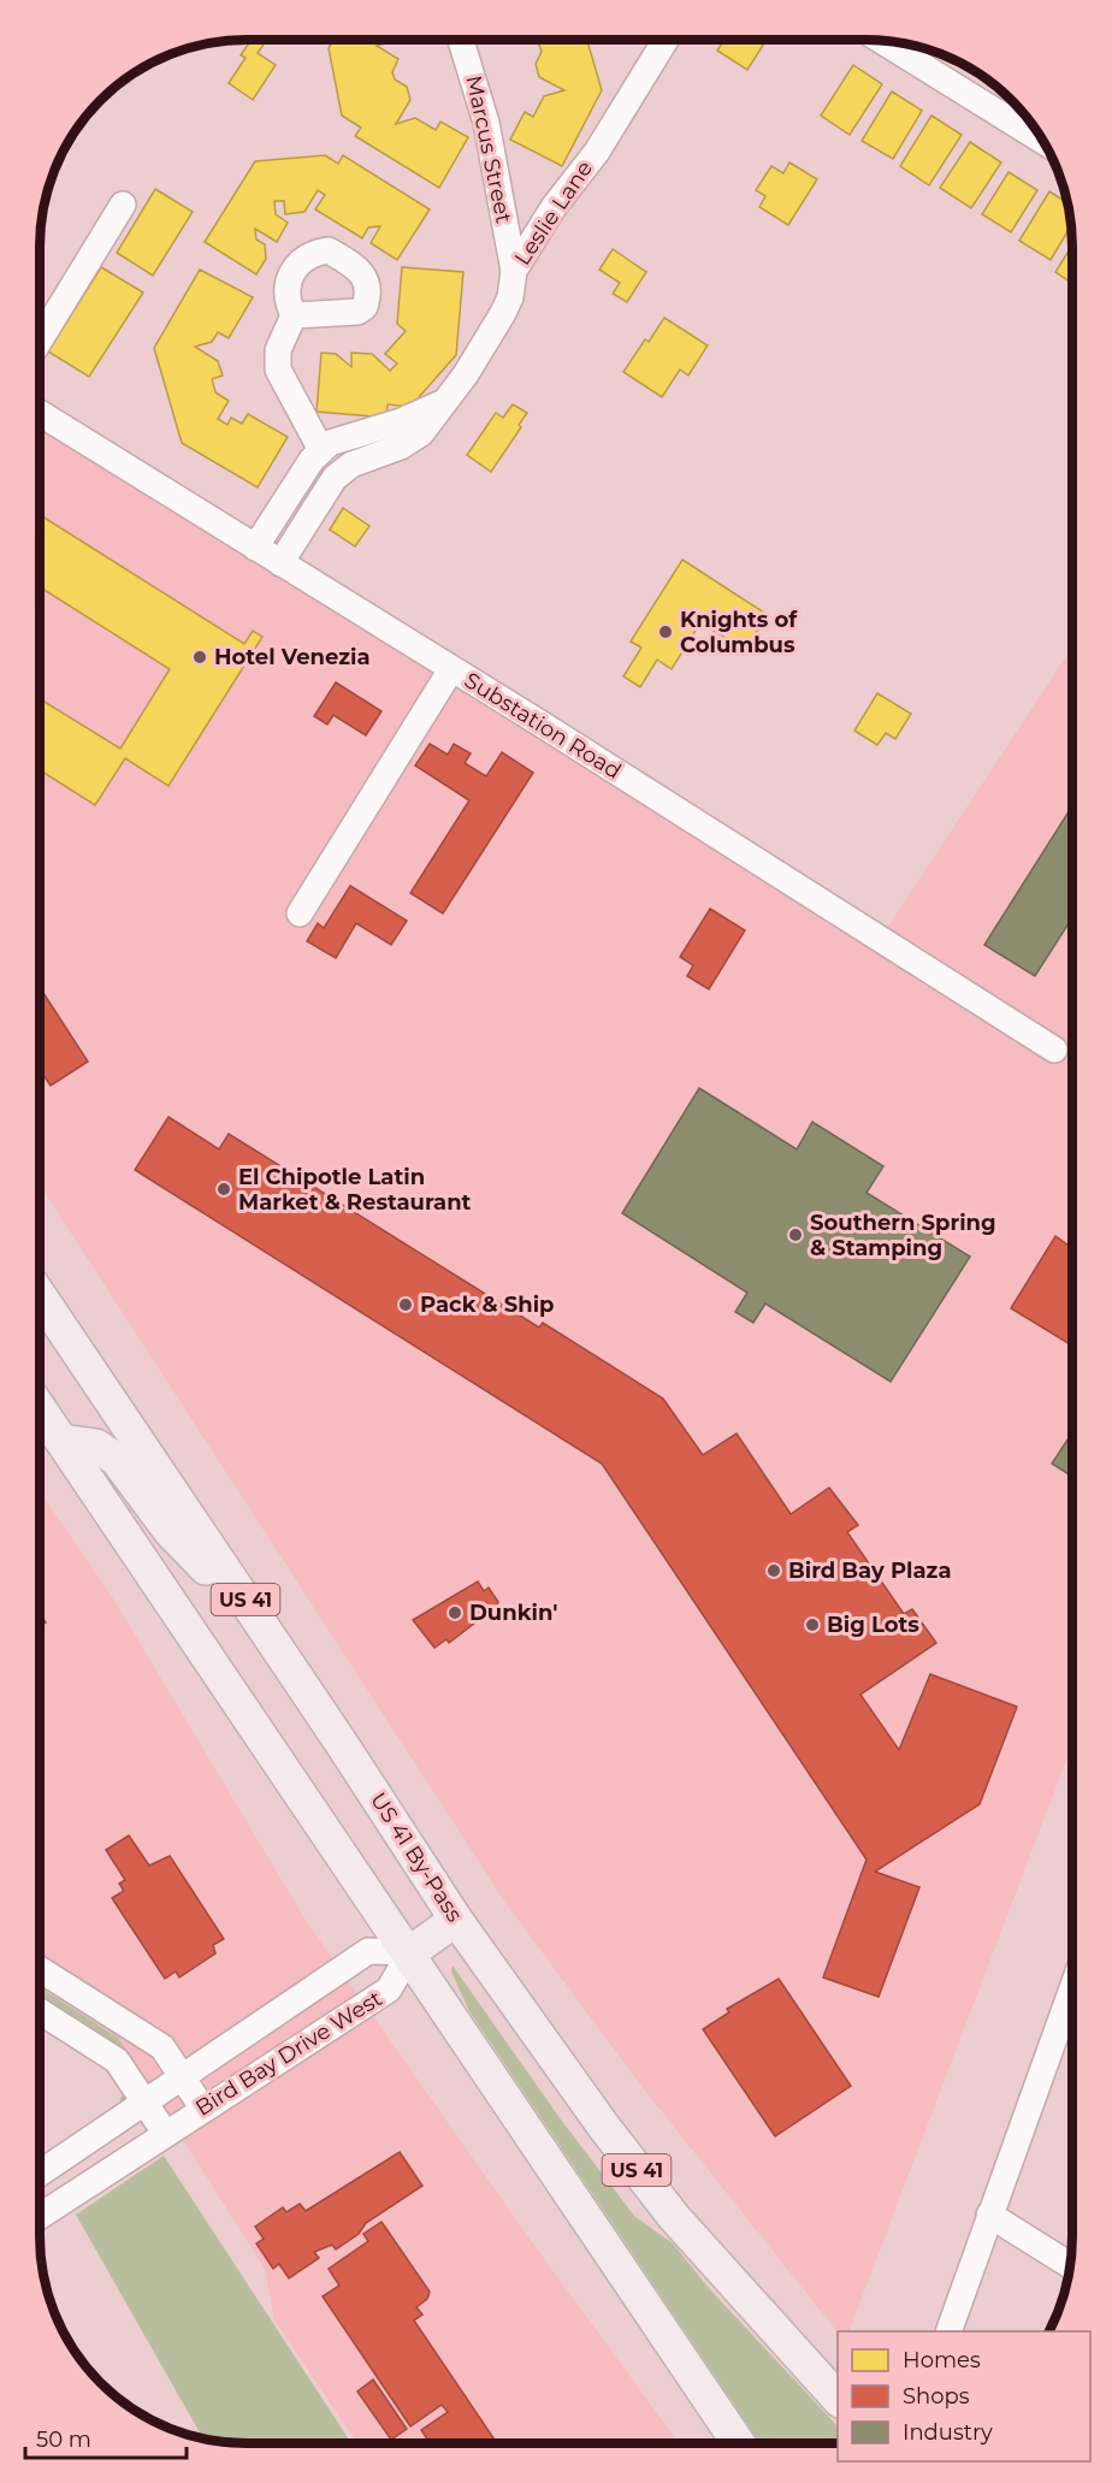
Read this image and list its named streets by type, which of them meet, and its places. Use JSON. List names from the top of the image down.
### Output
{
  "streets": {
    "main road": ["US 41", "US 41 By-Pass"],
    "street": [
      "Marcus Street",
      "Leslie Lane",
      "Substation Road",
      "Bird Bay Drive West"
    ]
  },
  "crossings": [
    ["Marcus Street", "Leslie Lane"],
    ["Leslie Lane", "Substation Road"],
    ["US 41", "Bird Bay Drive West"]
  ],
  "places": [
    "Knights of Columbus",
    "Hotel Venezia",
    "El Chipotle Latin Market & Restaurant",
    "Southern Spring & Stamping",
    "Pack & Ship",
    "Bird Bay Plaza",
    "Dunkin'",
    "Big Lots"
  ],
  "legend": ["Homes", "Shops", "Industry"],
  "scale_bar": "50 m"
}
